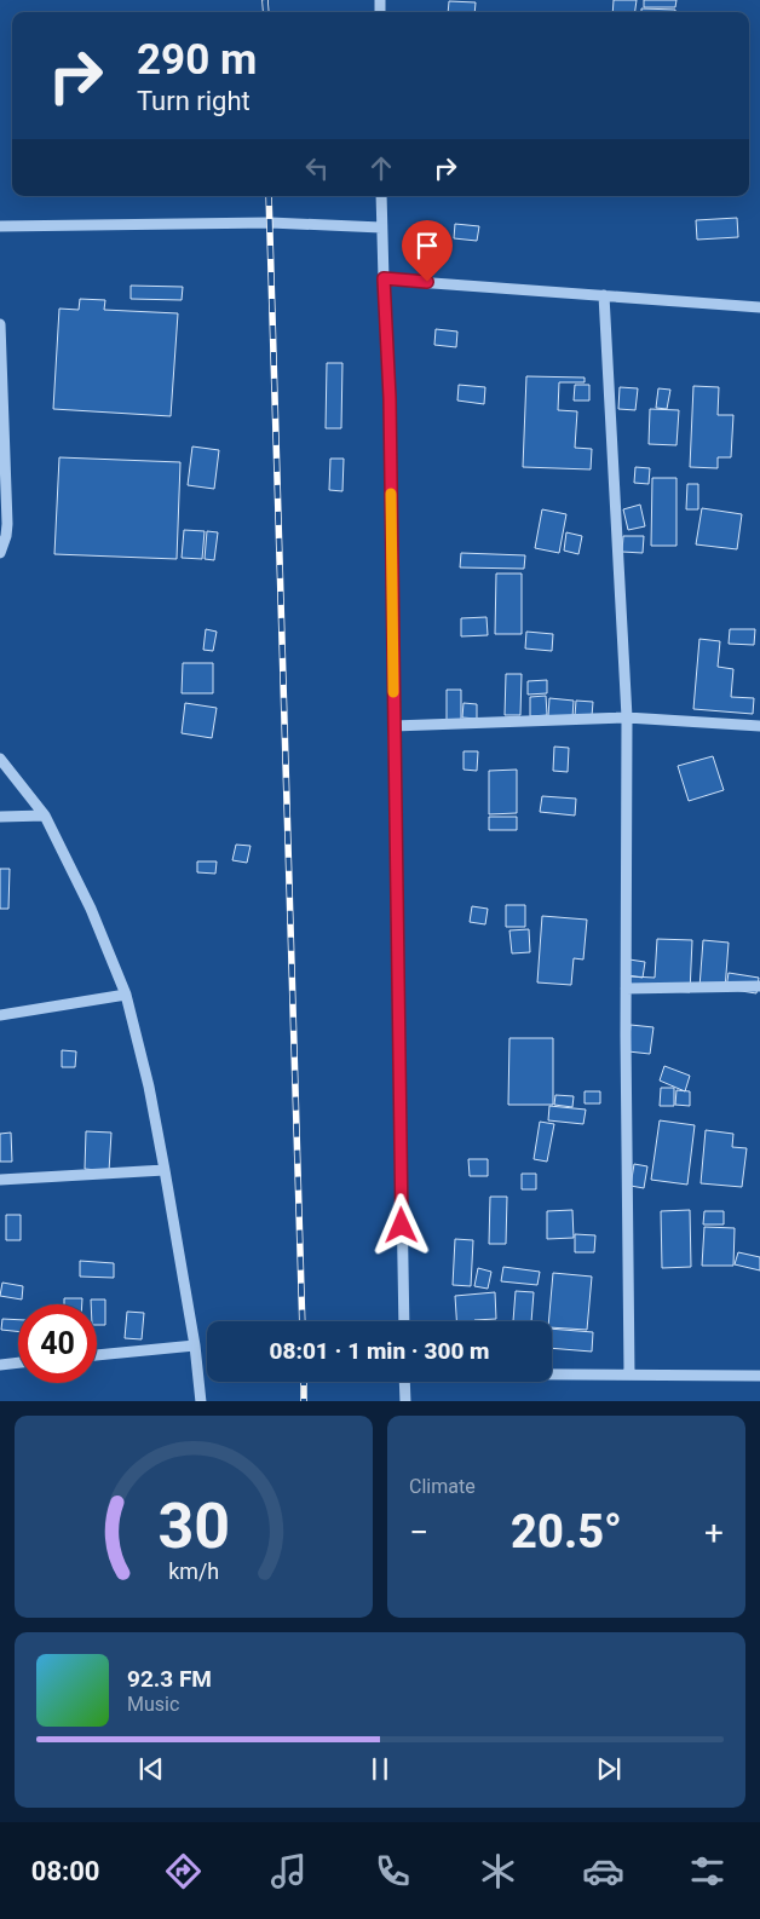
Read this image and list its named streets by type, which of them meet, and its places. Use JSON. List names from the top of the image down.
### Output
{
  "page": {
    "turn": ["290 m", "Turn right"],
    "limit": "40",
    "trip": "08:01 · 1 min · 300 m",
    "tile": "Climate",
    "heat": ["−", "20.5°", "+"],
    "song": ["92.3 FM", "Music"],
    "tabs": "08:00",
    "gauge": ["30", "km/h"]
  }
}
